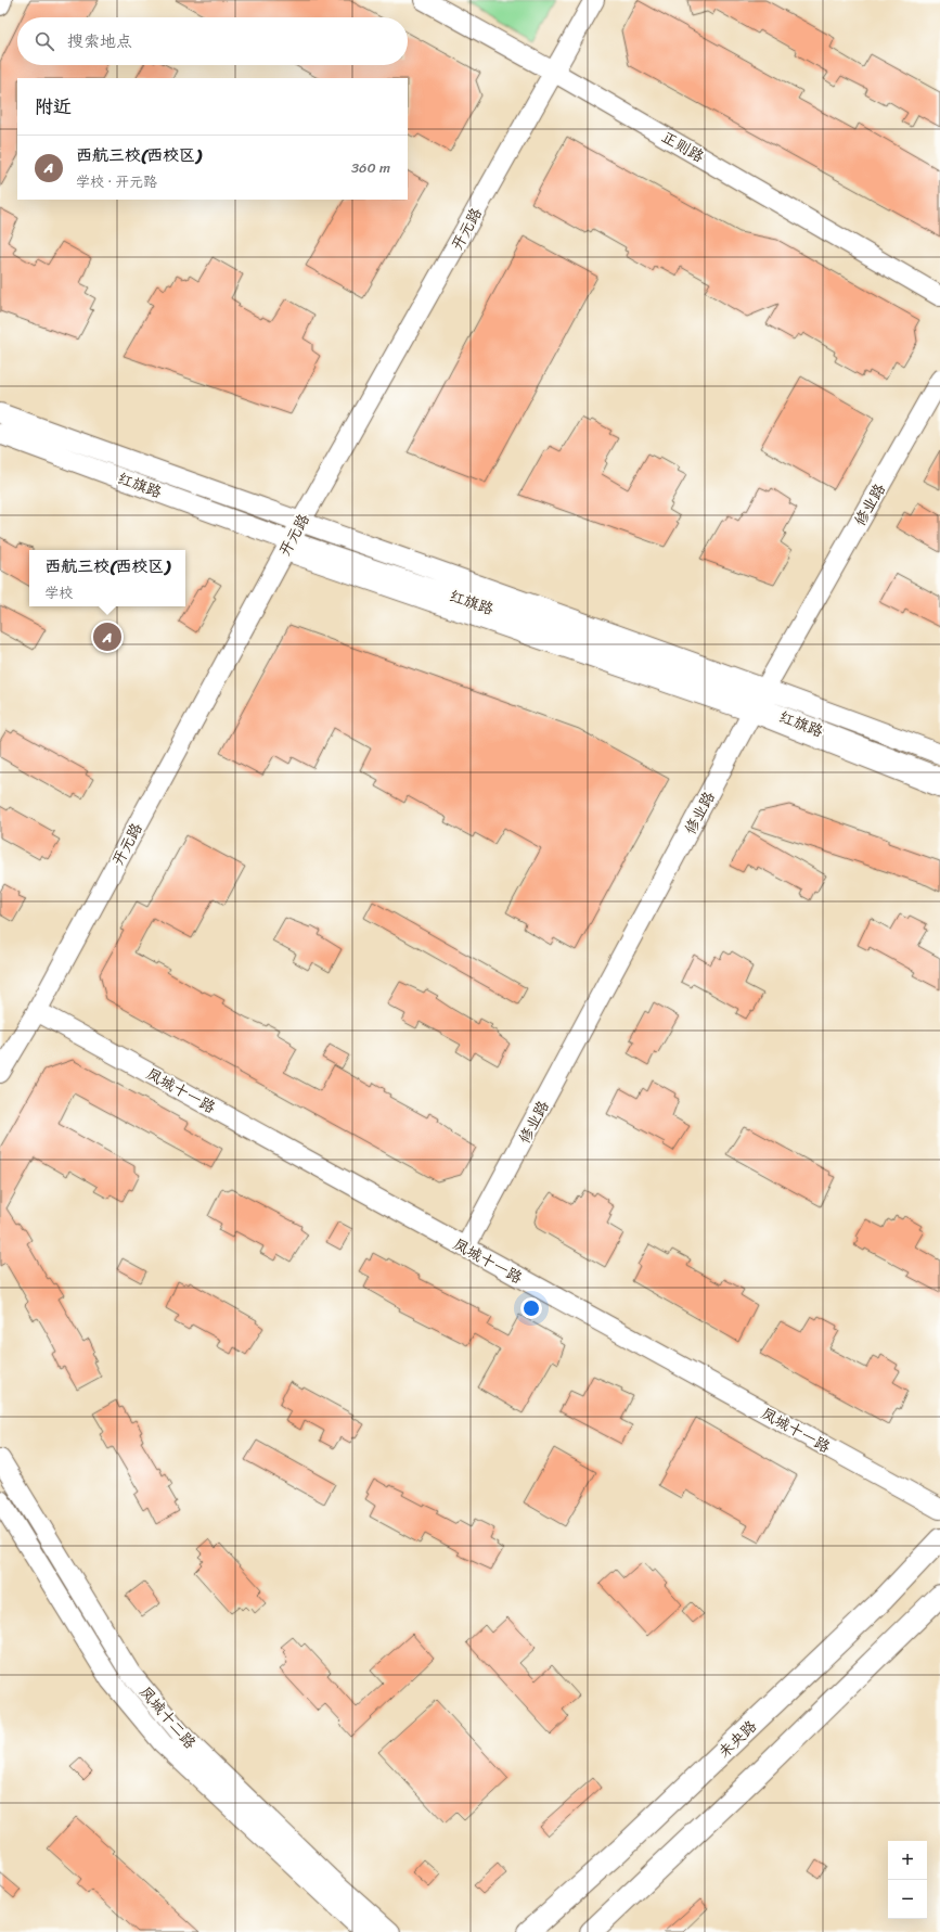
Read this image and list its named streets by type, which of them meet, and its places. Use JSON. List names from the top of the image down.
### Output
{
  "streets": {
    "main road": ["未央路"],
    "street": [
      "正则路",
      "开元路",
      "红旗路",
      "修业路",
      "凤城十一路",
      "凤城十二路"
    ]
  },
  "crossings": [
    ["正则路", "开元路"],
    ["开元路", "红旗路"],
    ["开元路", "凤城十一路"],
    ["红旗路", "修业路"],
    ["修业路", "凤城十一路"]
  ],
  "page": {
    "search": "搜索地点",
    "heading": "附近",
    "list": [
      {
        "mark": "A",
        "name": "西航三校(西校区)",
        "note": "学校 · 开元路",
        "value": "360 m"
      }
    ],
    "popup": ["西航三校(西校区)", "学校"],
    "pins": "A",
    "map_buttons": ["+", "−"]
  }
}
